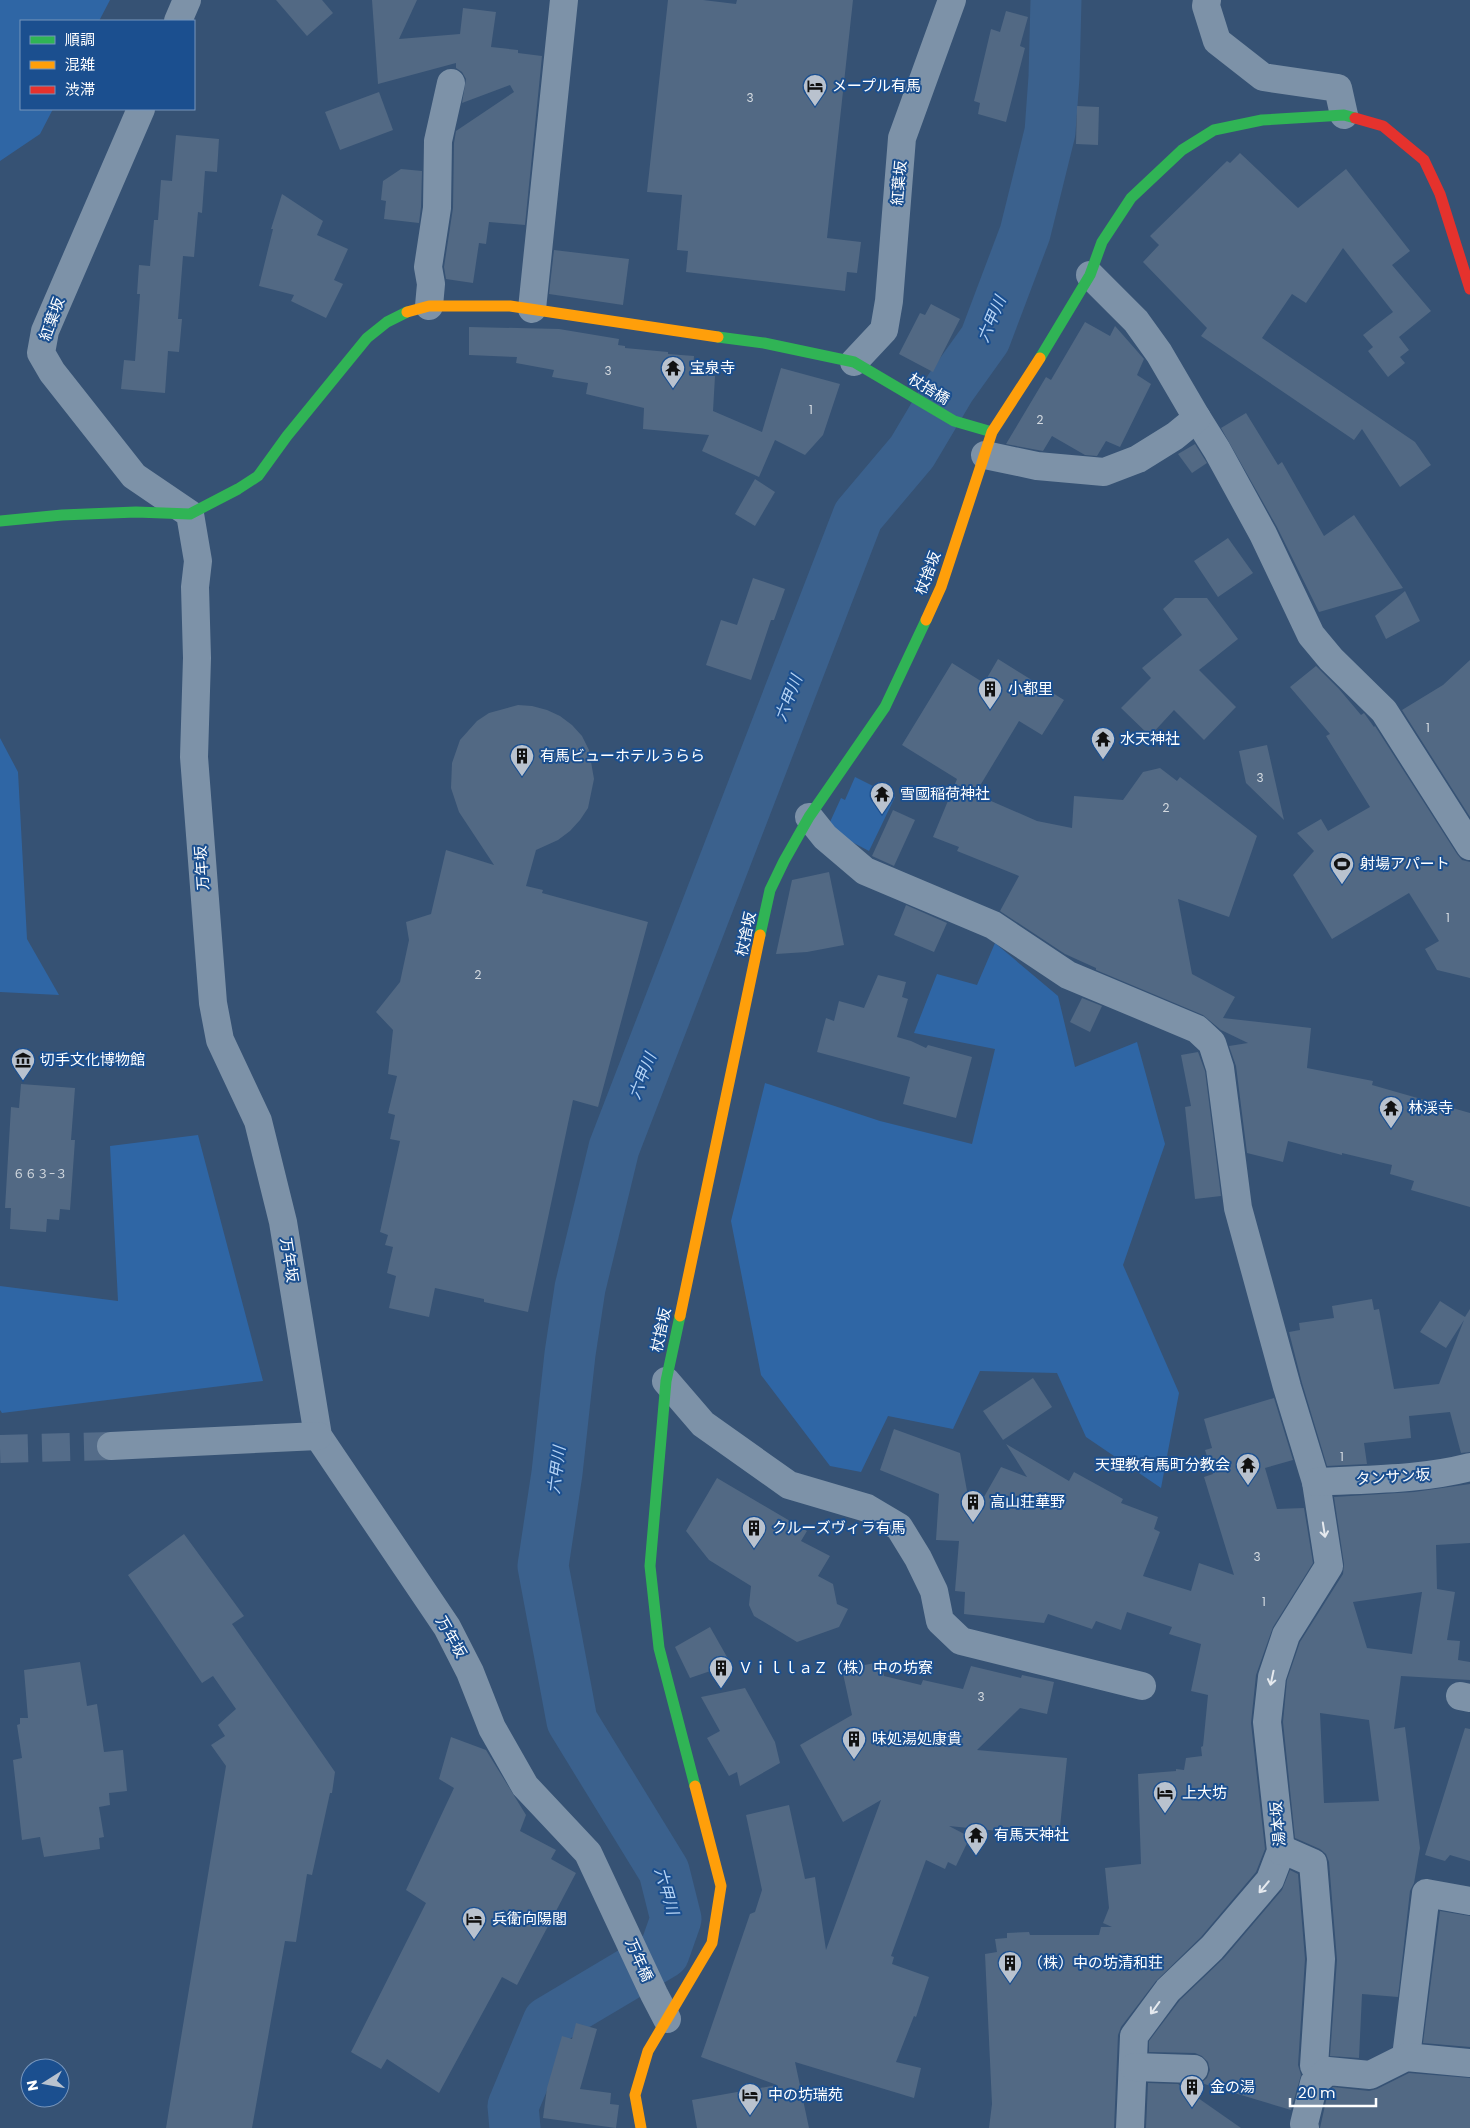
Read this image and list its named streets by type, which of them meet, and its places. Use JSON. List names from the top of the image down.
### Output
{
  "streets": {
    "street": [
      "紅葉坂",
      "杖捨橋",
      "杖捨坂",
      "万年坂",
      "タンサン坂",
      "湯本坂",
      "万年橋"
    ]
  },
  "crossings": [
    ["紅葉坂", "杖捨橋"],
    ["紅葉坂", "万年坂"],
    ["杖捨橋", "杖捨坂"],
    ["杖捨橋", "万年坂"],
    ["杖捨坂", "湯本坂"],
    ["杖捨坂", "万年橋"],
    ["万年坂", "万年橋"],
    ["タンサン坂", "湯本坂"]
  ],
  "one_way": ["湯本坂"],
  "water": ["六甲川"],
  "places": {
    "hotel": [
      "メープル有馬",
      "上大坊",
      "兵衛向陽閣",
      "中の坊瑞苑"
    ],
    "temple": [
      "宝泉寺",
      "水天神社",
      "雪國稲荷神社",
      "林渓寺",
      "天理教有馬町分教会",
      "有馬天神社"
    ],
    "building": [
      "小都里",
      "有馬ビューホテルうらら",
      "高山荘華野",
      "クルーズヴィラ有馬",
      "ＶｉｌｌａＺ（株）中の坊寮",
      "味処湯処康貴",
      "（株）中の坊清和荘",
      "金の湯"
    ],
    "sports": ["射場アパート"],
    "museum": ["切手文化博物館"]
  },
  "house_numbers": [
    "3",
    "3",
    "1",
    "2",
    "1",
    "3",
    "2",
    "1",
    "2",
    "６６３−３",
    "1",
    "3",
    "1",
    "3"
  ],
  "legend": ["順調", "混雑", "渋滞"],
  "scale_bar": "20 m",
  "north": "left"
}
